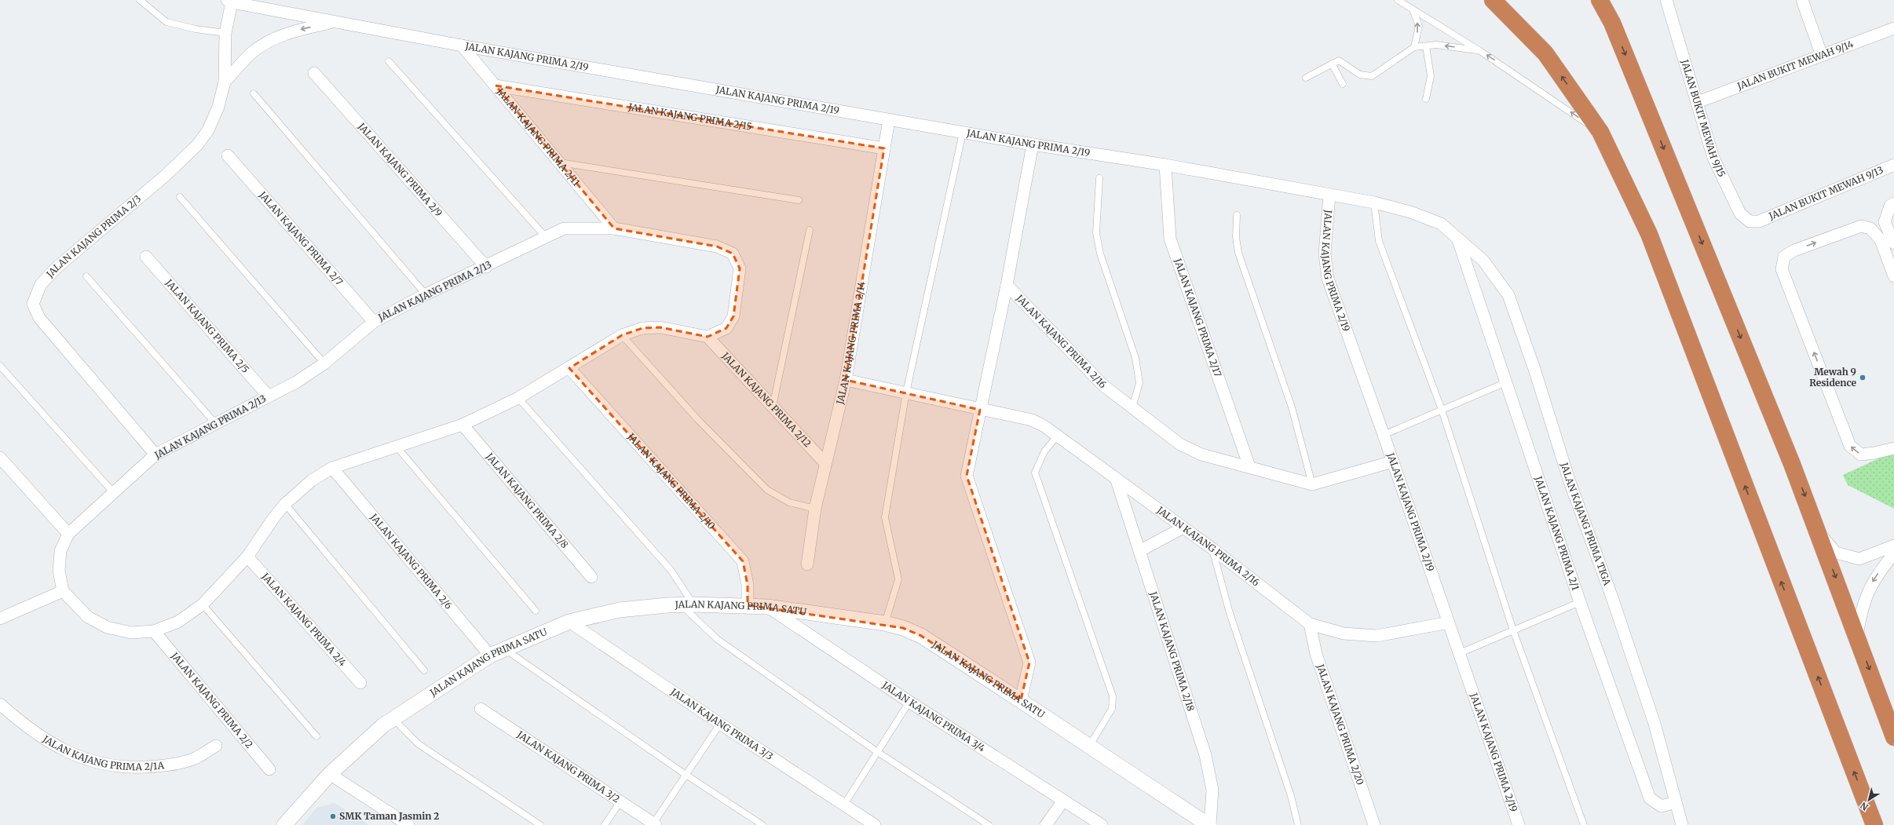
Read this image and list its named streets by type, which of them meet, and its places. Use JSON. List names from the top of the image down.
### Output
{
  "streets": {
    "street": [
      "JALAN KAJANG PRIMA 2/19",
      "JALAN BUKIT MEWAH 9/14",
      "JALAN KAJANG PRIMA 2/15",
      "JALAN BUKIT MEWAH 9/15",
      "JALAN KAJANG PRIMA 2/11",
      "JALAN KAJANG PRIMA 2/9",
      "JALAN BUKIT MEWAH 9/13",
      "JALAN KAJANG PRIMA 2/3",
      "JALAN KAJANG PRIMA 2/7",
      "JALAN KAJANG PRIMA 2/13",
      "JALAN KAJANG PRIMA 2/17",
      "JALAN KAJANG PRIMA 2/5",
      "JALAN KAJANG PRIMA 2/16",
      "JALAN KAJANG PRIMA 2/14",
      "JALAN KAJANG PRIMA 2/12",
      "JALAN KAJANG PRIMA 2/10",
      "JALAN KAJANG PRIMA 2/8",
      "JALAN KAJANG PRIMA TIGA",
      "JALAN KAJANG PRIMA 2/1",
      "JALAN KAJANG PRIMA 2/6",
      "JALAN KAJANG PRIMA SATU",
      "JALAN KAJANG PRIMA 2/4",
      "JALAN KAJANG PRIMA 2/18",
      "JALAN KAJANG PRIMA 2/2",
      "JALAN KAJANG PRIMA 3/4",
      "JALAN KAJANG PRIMA 3/3",
      "JALAN KAJANG PRIMA 2/20",
      "JALAN KAJANG PRIMA 2/1A",
      "JALAN KAJANG PRIMA 3/2"
    ]
  },
  "crossings": [
    ["JALAN KAJANG PRIMA 2/19", "JALAN KAJANG PRIMA 2/11"],
    ["JALAN KAJANG PRIMA 2/19", "JALAN KAJANG PRIMA 2/3"],
    ["JALAN KAJANG PRIMA 2/19", "JALAN KAJANG PRIMA 2/17"],
    ["JALAN KAJANG PRIMA 2/19", "JALAN KAJANG PRIMA 2/16"],
    ["JALAN KAJANG PRIMA 2/19", "JALAN KAJANG PRIMA 2/14"],
    ["JALAN KAJANG PRIMA 2/19", "JALAN KAJANG PRIMA TIGA"],
    ["JALAN KAJANG PRIMA 2/19", "JALAN KAJANG PRIMA 2/1"],
    ["JALAN BUKIT MEWAH 9/14", "JALAN BUKIT MEWAH 9/15"],
    ["JALAN KAJANG PRIMA 2/15", "JALAN KAJANG PRIMA 2/11"],
    ["JALAN KAJANG PRIMA 2/15", "JALAN KAJANG PRIMA 2/14"],
    ["JALAN BUKIT MEWAH 9/15", "JALAN BUKIT MEWAH 9/13"],
    ["JALAN KAJANG PRIMA 2/11", "JALAN KAJANG PRIMA 2/13"],
    ["JALAN KAJANG PRIMA 2/9", "JALAN KAJANG PRIMA 2/13"],
    ["JALAN KAJANG PRIMA 2/3", "JALAN KAJANG PRIMA 2/13"],
    ["JALAN KAJANG PRIMA 2/7", "JALAN KAJANG PRIMA 2/13"],
    ["JALAN KAJANG PRIMA 2/13", "JALAN KAJANG PRIMA 2/5"],
    ["JALAN KAJANG PRIMA 2/13", "JALAN KAJANG PRIMA 2/12"],
    ["JALAN KAJANG PRIMA 2/17", "JALAN KAJANG PRIMA 2/16"],
    ["JALAN KAJANG PRIMA 2/16", "JALAN KAJANG PRIMA 2/14"],
    ["JALAN KAJANG PRIMA 2/16", "JALAN KAJANG PRIMA SATU"],
    ["JALAN KAJANG PRIMA 2/16", "JALAN KAJANG PRIMA 2/18"],
    ["JALAN KAJANG PRIMA 2/16", "JALAN KAJANG PRIMA 2/20"],
    ["JALAN KAJANG PRIMA 2/14", "JALAN KAJANG PRIMA 2/12"],
    ["JALAN KAJANG PRIMA 2/10", "JALAN KAJANG PRIMA SATU"],
    ["JALAN KAJANG PRIMA TIGA", "JALAN KAJANG PRIMA 2/1"],
    ["JALAN KAJANG PRIMA 2/6", "JALAN KAJANG PRIMA SATU"],
    ["JALAN KAJANG PRIMA SATU", "JALAN KAJANG PRIMA 2/18"],
    ["JALAN KAJANG PRIMA SATU", "JALAN KAJANG PRIMA 3/4"],
    ["JALAN KAJANG PRIMA SATU", "JALAN KAJANG PRIMA 3/3"]
  ],
  "places": ["Mewah 9 Residence", "SMK Taman Jasmin 2"],
  "north": "bottom left"
}
